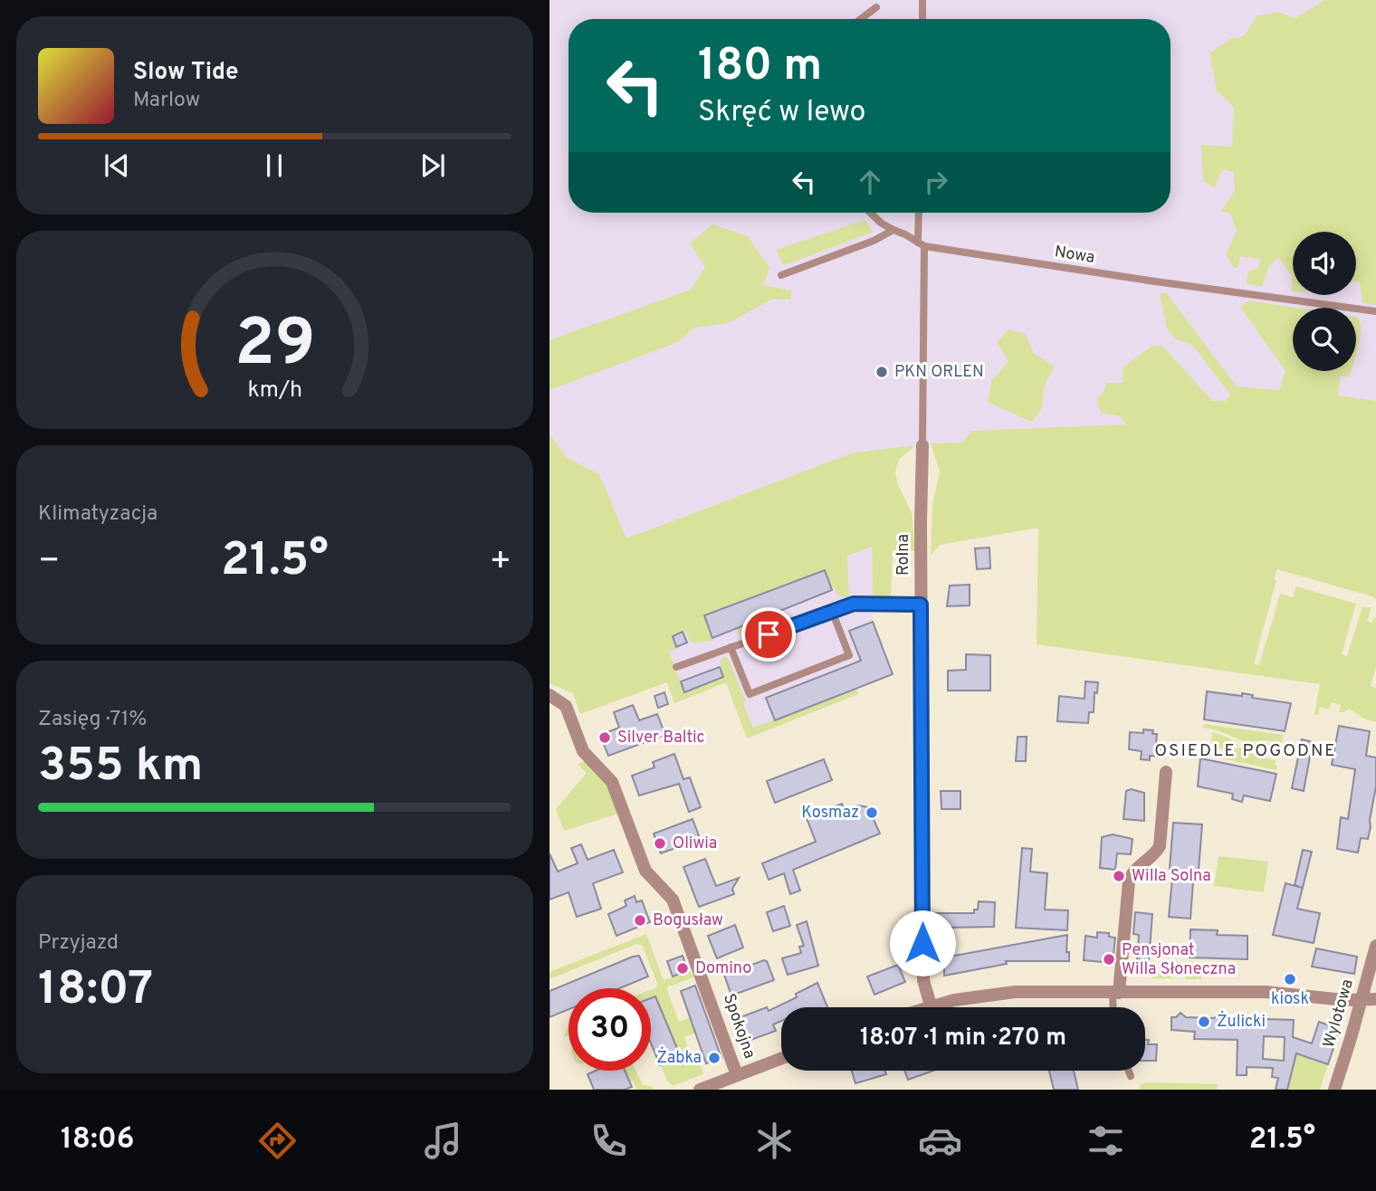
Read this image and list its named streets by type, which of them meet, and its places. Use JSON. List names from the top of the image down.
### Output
{
  "streets": {
    "street": ["Rolna", "Wylotowa", "Spokojna"],
    "lane": ["Nowa"]
  },
  "districts": ["OSIEDLE POGODNE"],
  "places": [
    "PKN ORLEN",
    "Silver Baltic",
    "Kosmaz",
    "Oliwia",
    "Willa Solna",
    "Bogusław",
    "Pensjonat Willa Słoneczna",
    "Domino",
    "kiosk",
    "Żulicki",
    "Żabka"
  ],
  "page": {
    "turn": ["180 m", "Skręć w lewo"],
    "song": ["Slow Tide", "Marlow"],
    "tile": [
      "Klimatyzacja",
      ["Zasięg · 71%", "355 km"],
      ["Przyjazd", "18:07"]
    ],
    "heat": ["−", "21.5°", "+"],
    "limit": "30",
    "trip": "18:07 · 1 min · 270 m",
    "tabs": ["18:06", "21.5°"],
    "gauge": ["29", "km/h"]
  }
}
